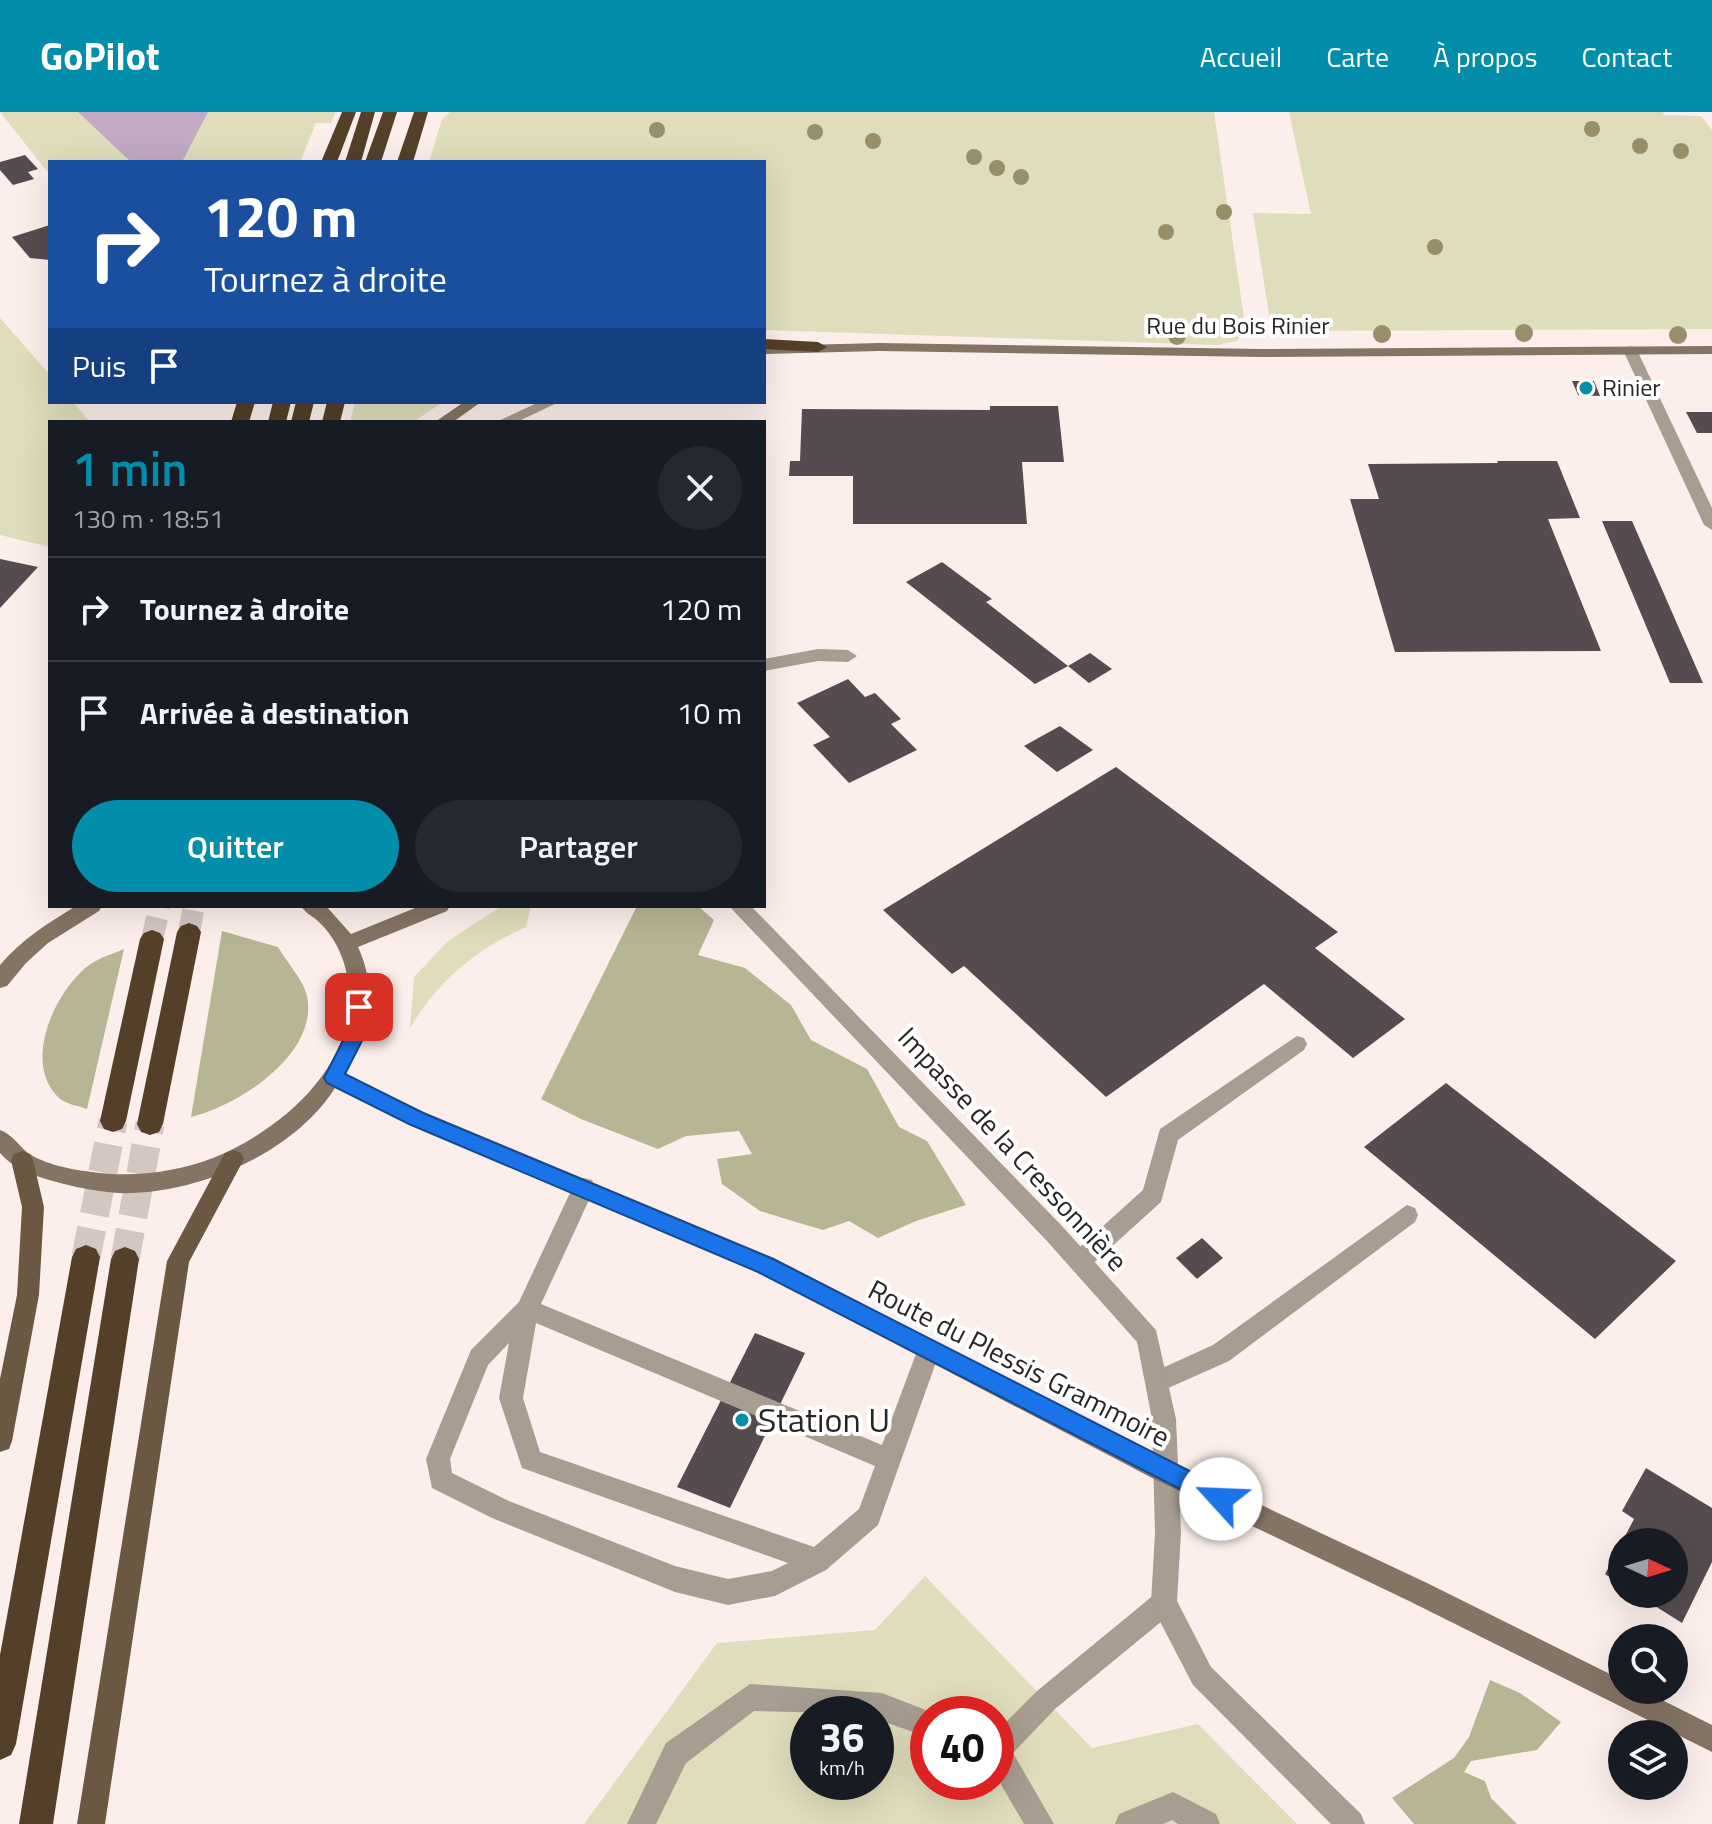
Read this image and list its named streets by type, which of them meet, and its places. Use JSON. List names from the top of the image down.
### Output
{
  "streets": {
    "street": ["Rue du Bois Rinier", "Impasse de la Cressonnière", "Route du Plessis Grammoire"]
  },
  "crossings": [
    ["Impasse de la Cressonnière", "Route du Plessis Grammoire"]
  ],
  "places": ["Rinier", "Station U"],
  "north": "right",
  "page": {
    "header": "GoPilot",
    "nav": [
      "Accueil",
      "Carte",
      "À propos",
      "Contact"
    ],
    "turn": ["120 m", "Tournez à droite"],
    "then": "Puis",
    "heading": ["1 min", "130 m · 18:51"],
    "list": [
      {
        "name": "Tournez à droite",
        "value": "120 m"
      },
      {
        "name": "Arrivée à destination",
        "value": "10 m"
      }
    ],
    "buttons": ["Quitter", "Partager"],
    "speed": "36 km/h",
    "limit": "40"
  }
}
